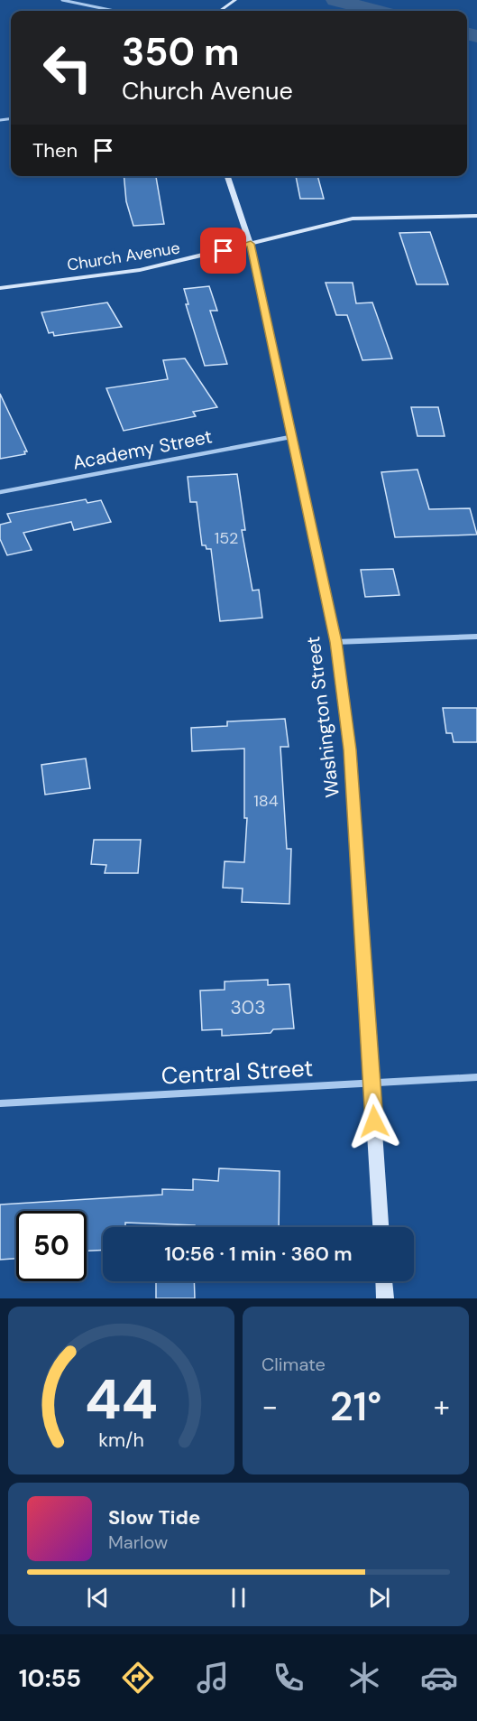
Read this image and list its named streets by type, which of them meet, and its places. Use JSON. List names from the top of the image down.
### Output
{
  "streets": {
    "main road": ["Church Avenue", "Washington Street"],
    "street": ["Academy Street", "Central Street"]
  },
  "crossings": [
    ["Church Avenue", "Washington Street"],
    ["Academy Street", "Washington Street"],
    ["Washington Street", "Central Street"]
  ],
  "house_numbers": ["152", "184", "303"],
  "page": {
    "turn": ["350 m", "Church Avenue"],
    "then": "Then",
    "limit": "50",
    "trip": "10:56 · 1 min · 360 m",
    "tile": "Climate",
    "heat": ["−", "21°", "+"],
    "song": ["Slow Tide", "Marlow"],
    "tabs": "10:55",
    "gauge": ["44", "km/h"]
  }
}
